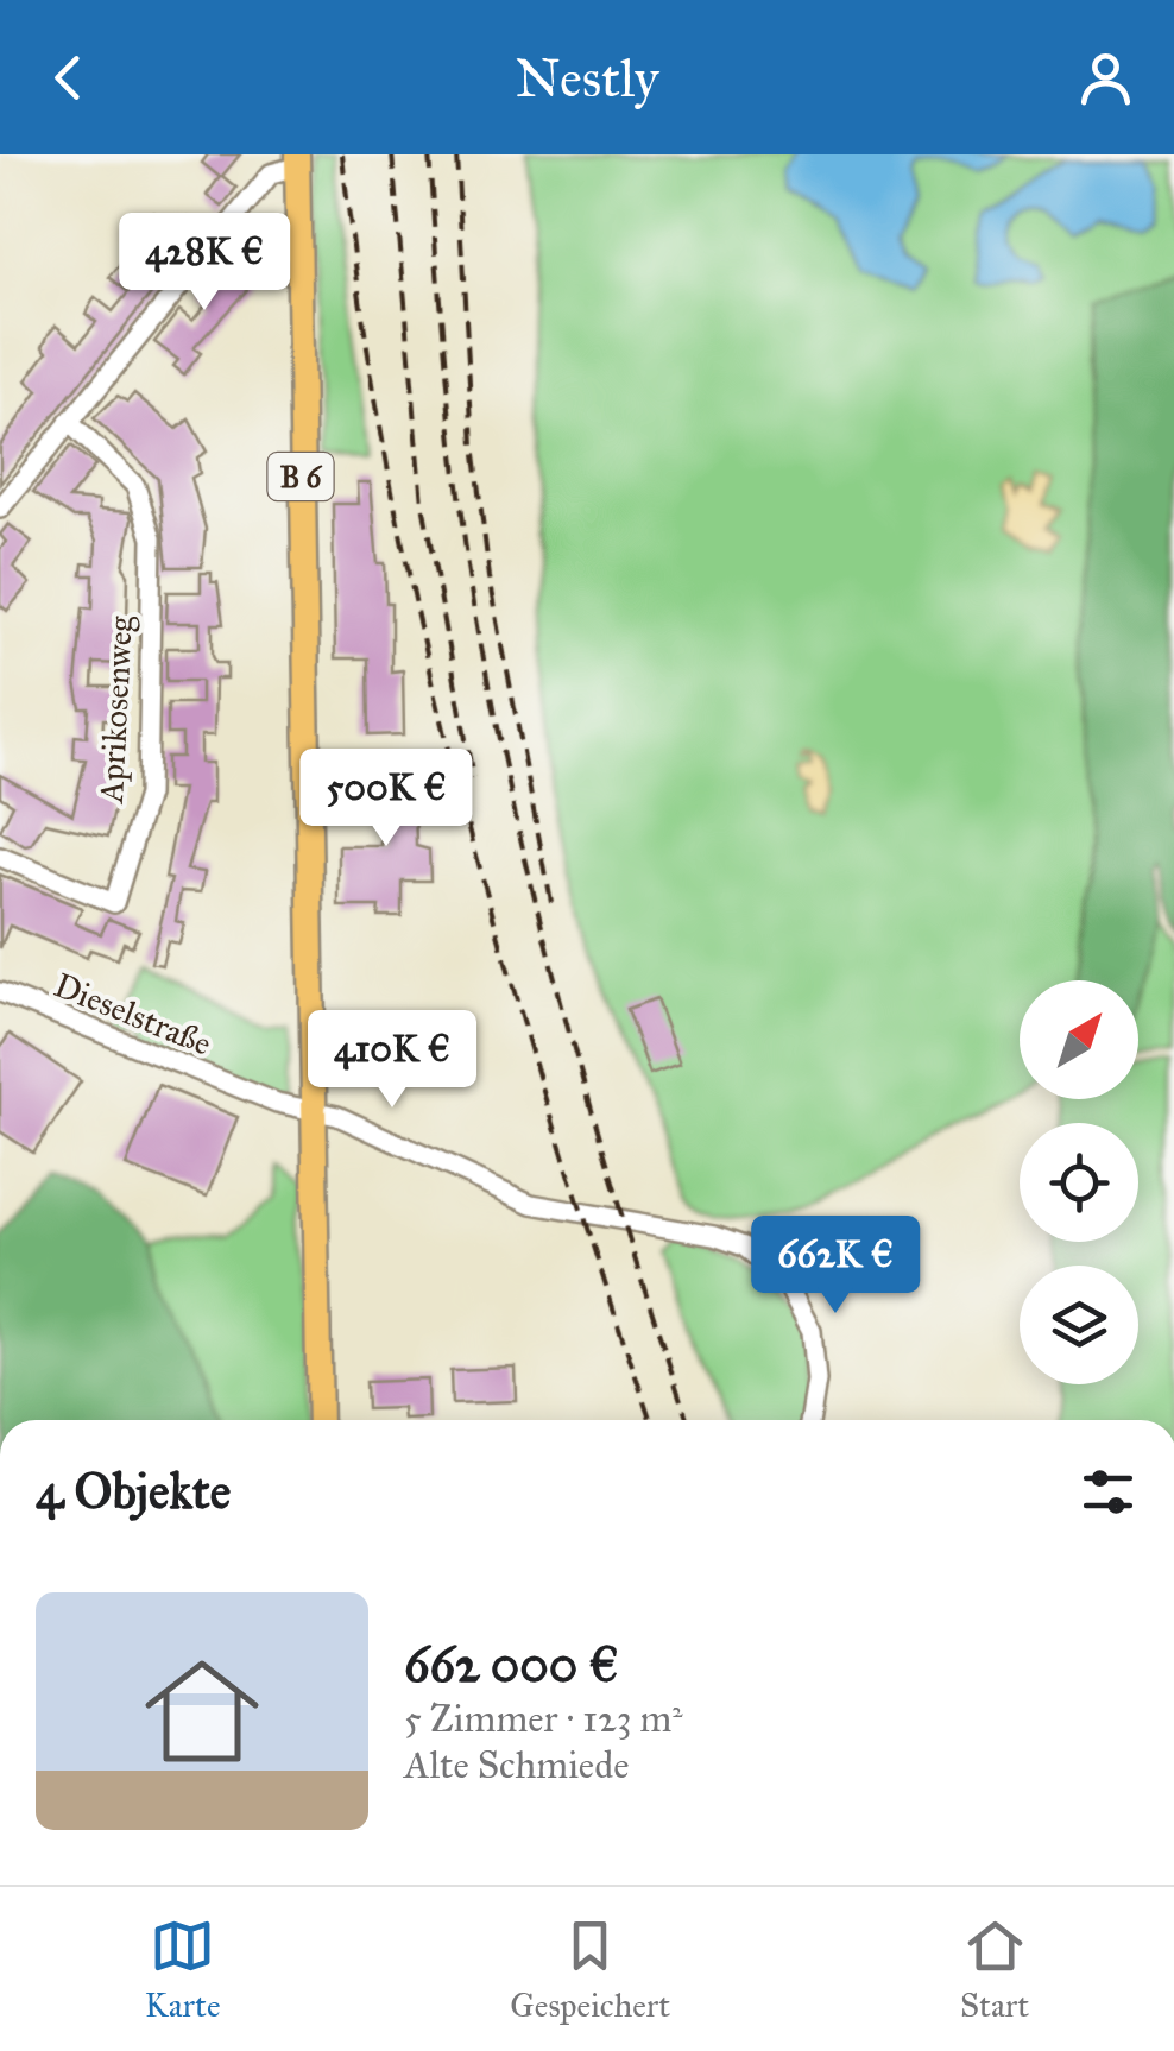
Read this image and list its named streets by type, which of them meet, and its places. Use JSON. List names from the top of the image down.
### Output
{
  "streets": {
    "main road": ["B 6"],
    "street": ["Aprikosenweg", "Dieselstraße"]
  },
  "crossings": [
    ["B 6", "Dieselstraße"]
  ],
  "north": "top right",
  "page": {
    "header": "Nestly",
    "price": [
      "428K €",
      "500K €",
      "410K €",
      "662K €"
    ],
    "heading": "4 Objekte",
    "list": [
      {
        "name": "662 000 €",
        "note": "5 Zimmer · 123 m² · Alte Schmiede"
      }
    ],
    "tabs": ["Karte", "Gespeichert", "Start"]
  }
}
